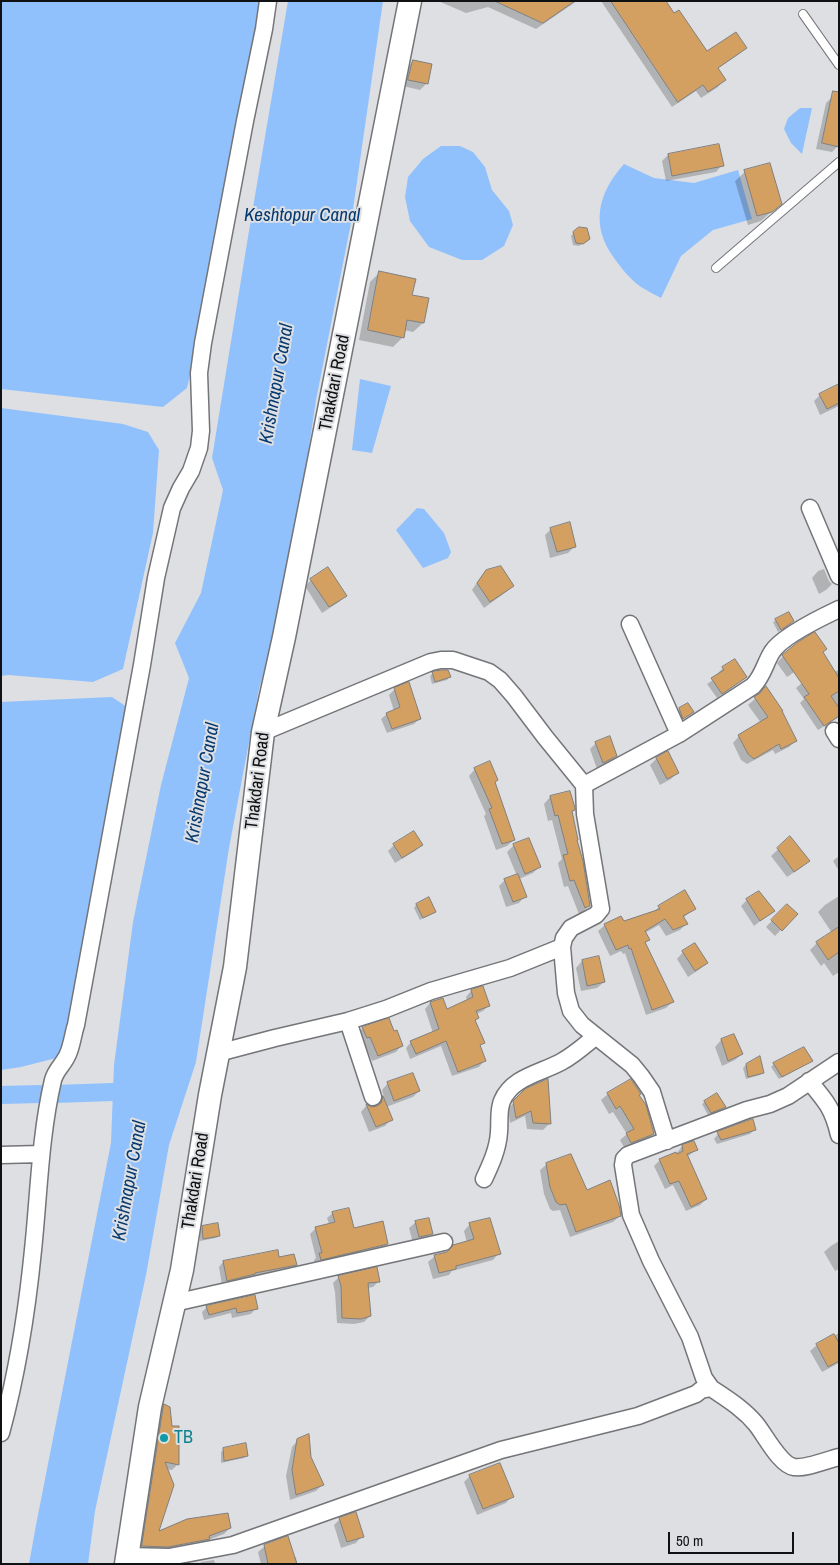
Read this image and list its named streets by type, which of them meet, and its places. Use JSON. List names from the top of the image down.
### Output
{
  "streets": {
    "street": ["Thakdari Road"]
  },
  "water": ["Keshtopur Canal", "Krishnapur Canal"],
  "places": ["TB"],
  "scale_bar": "50 m"
}
